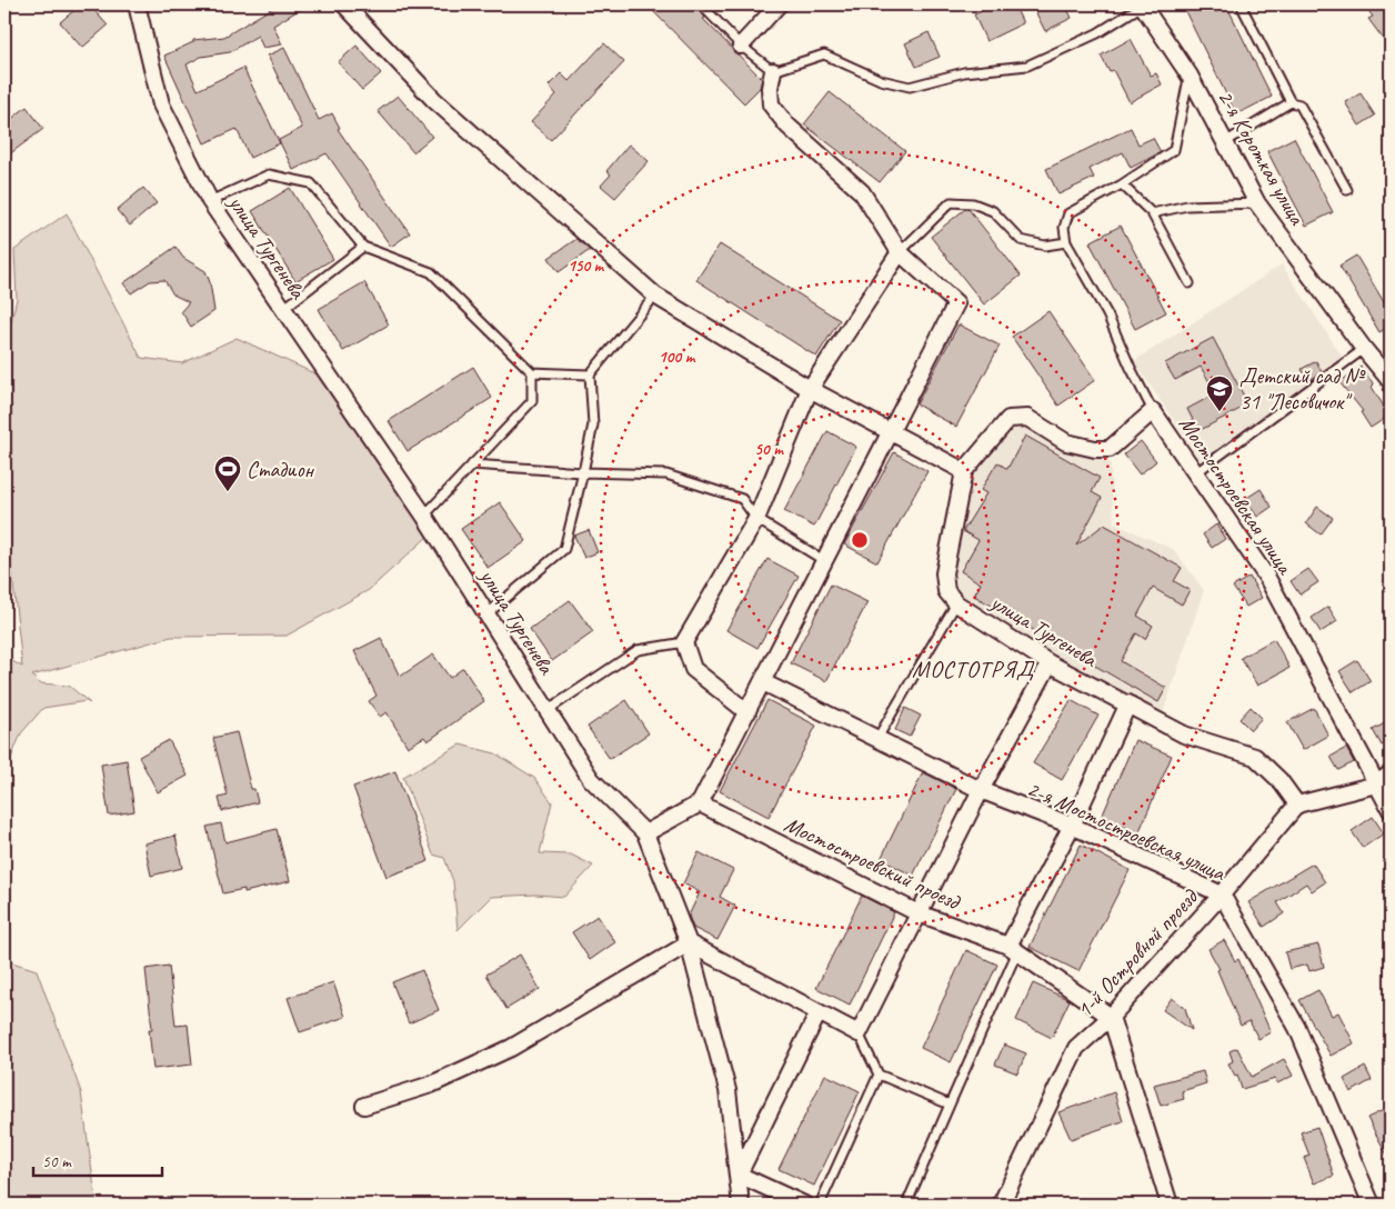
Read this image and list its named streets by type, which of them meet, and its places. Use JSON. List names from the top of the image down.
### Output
{
  "streets": {
    "street": [
      "2-я Короткая улица",
      "улица Тургенева",
      "Мостостроевская улица",
      "2-я Мостостроевская улица",
      "Мостостроевский проезд",
      "1-й Островной проезд"
    ]
  },
  "crossings": [
    ["улица Тургенева", "Мостостроевская улица"],
    ["улица Тургенева", "1-й Островной проезд"],
    ["2-я Мостостроевская улица", "1-й Островной проезд"],
    ["Мостостроевский проезд", "1-й Островной проезд"]
  ],
  "districts": ["МОСТОТРЯД"],
  "places": {
    "school or university": ["Детский сад № 31 \"Лесовичок\""],
    "sports": ["Стадион"]
  },
  "scale_bar": "50 m",
  "rings": ["150 m", "100 m", "50 m"]
}
